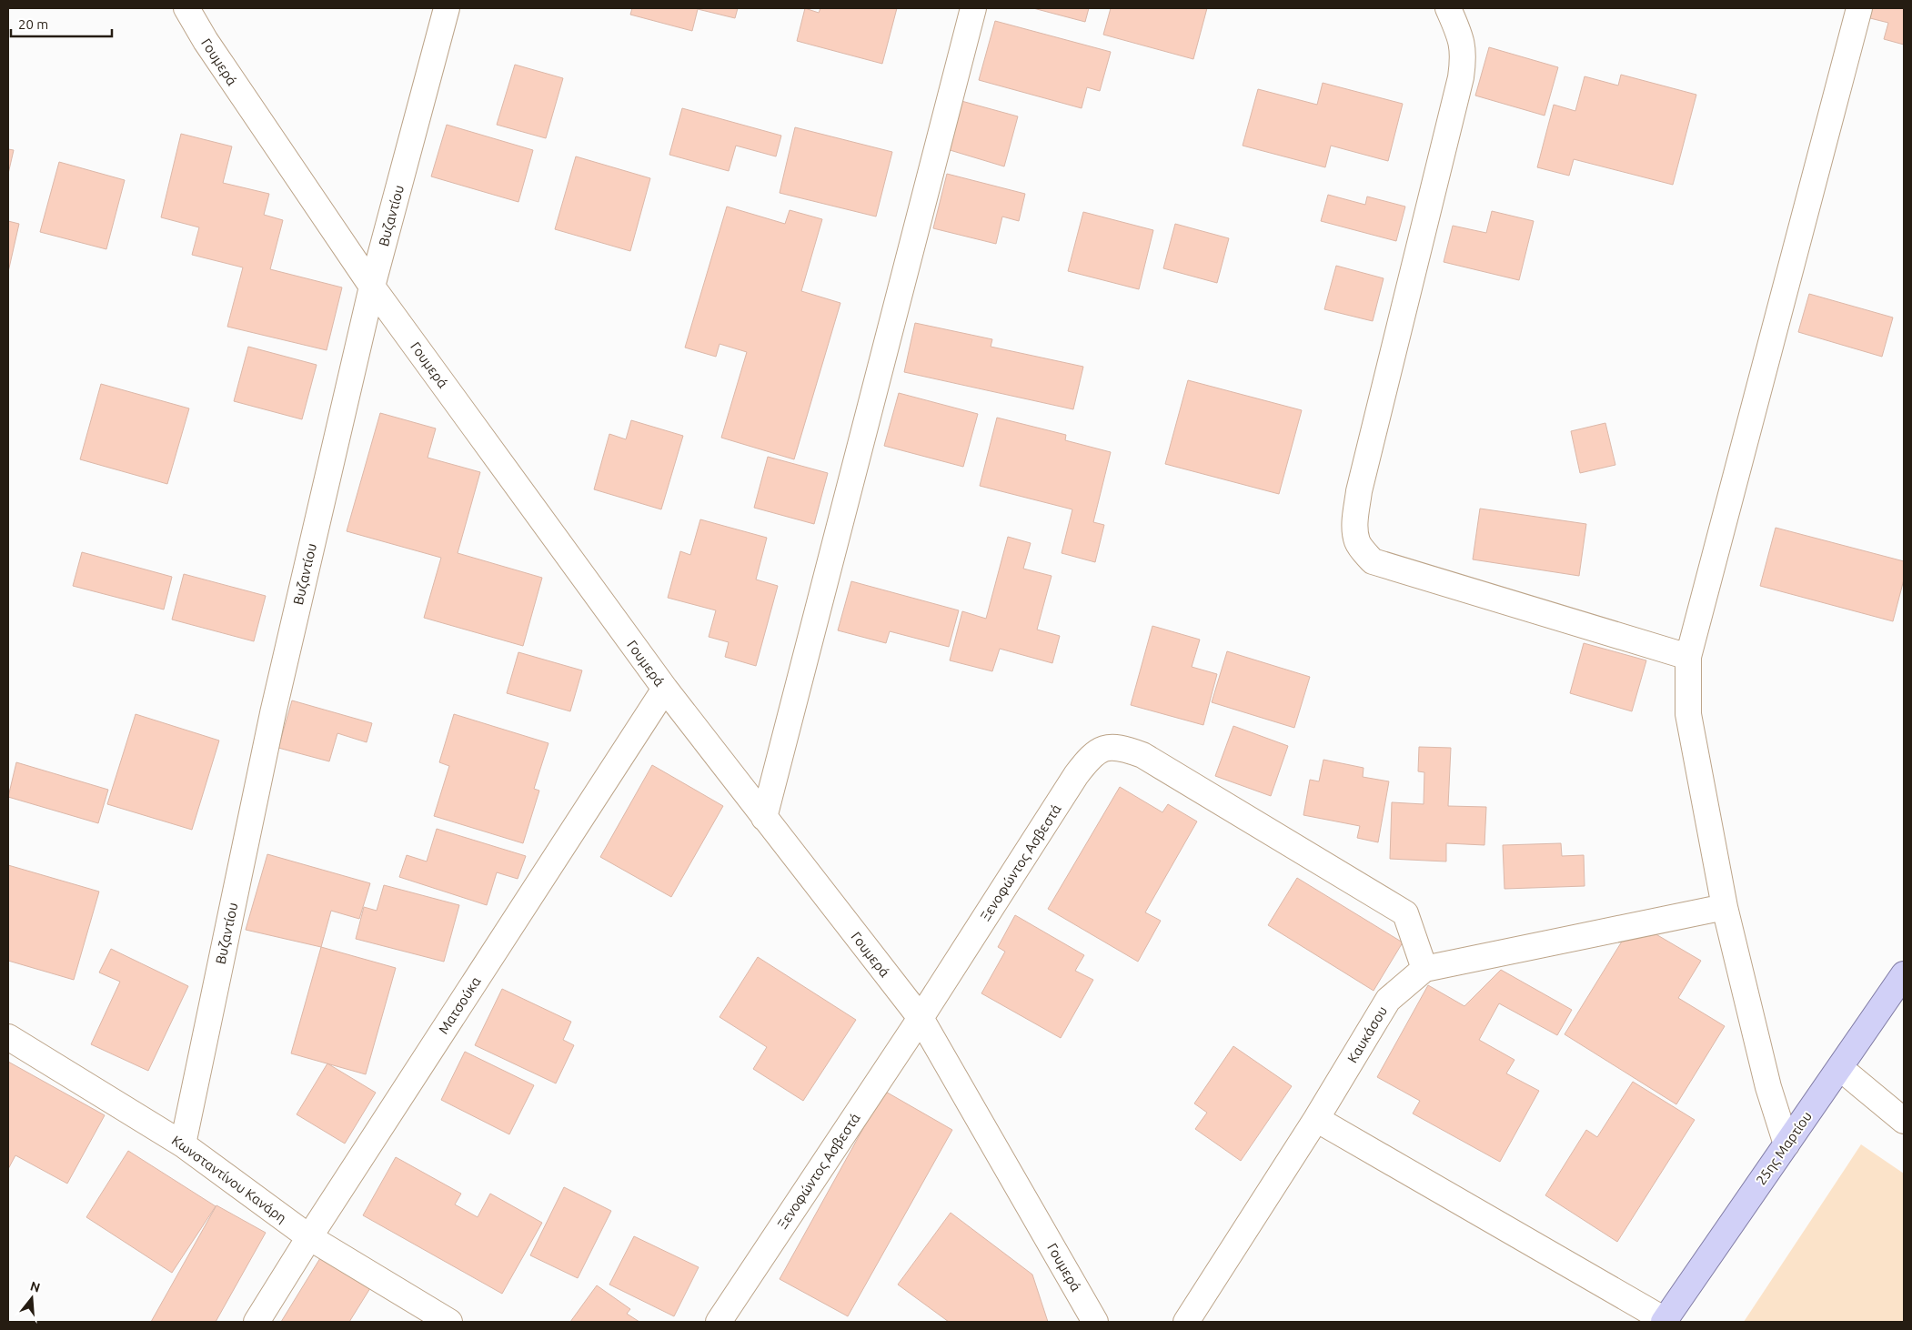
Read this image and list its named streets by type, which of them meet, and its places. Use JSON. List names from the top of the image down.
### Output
{
  "streets": {
    "main road": ["25ης Μαρτίου"],
    "street": [
      "Γουμερά",
      "Βυζαντίου",
      "Ξενοφώντος Ασβεστά",
      "Ματσούκα",
      "Καυκάσου",
      "Κωνσταντίνου Κανάρη"
    ]
  },
  "crossings": [
    ["Γουμερά", "Βυζαντίου"],
    ["Γουμερά", "Ξενοφώντος Ασβεστά"],
    ["Γουμερά", "Ματσούκα"],
    ["Βυζαντίου", "Κωνσταντίνου Κανάρη"],
    ["Ξενοφώντος Ασβεστά", "Καυκάσου"],
    ["Ματσούκα", "Κωνσταντίνου Κανάρη"]
  ],
  "scale_bar": "20 m",
  "north": "top"
}
